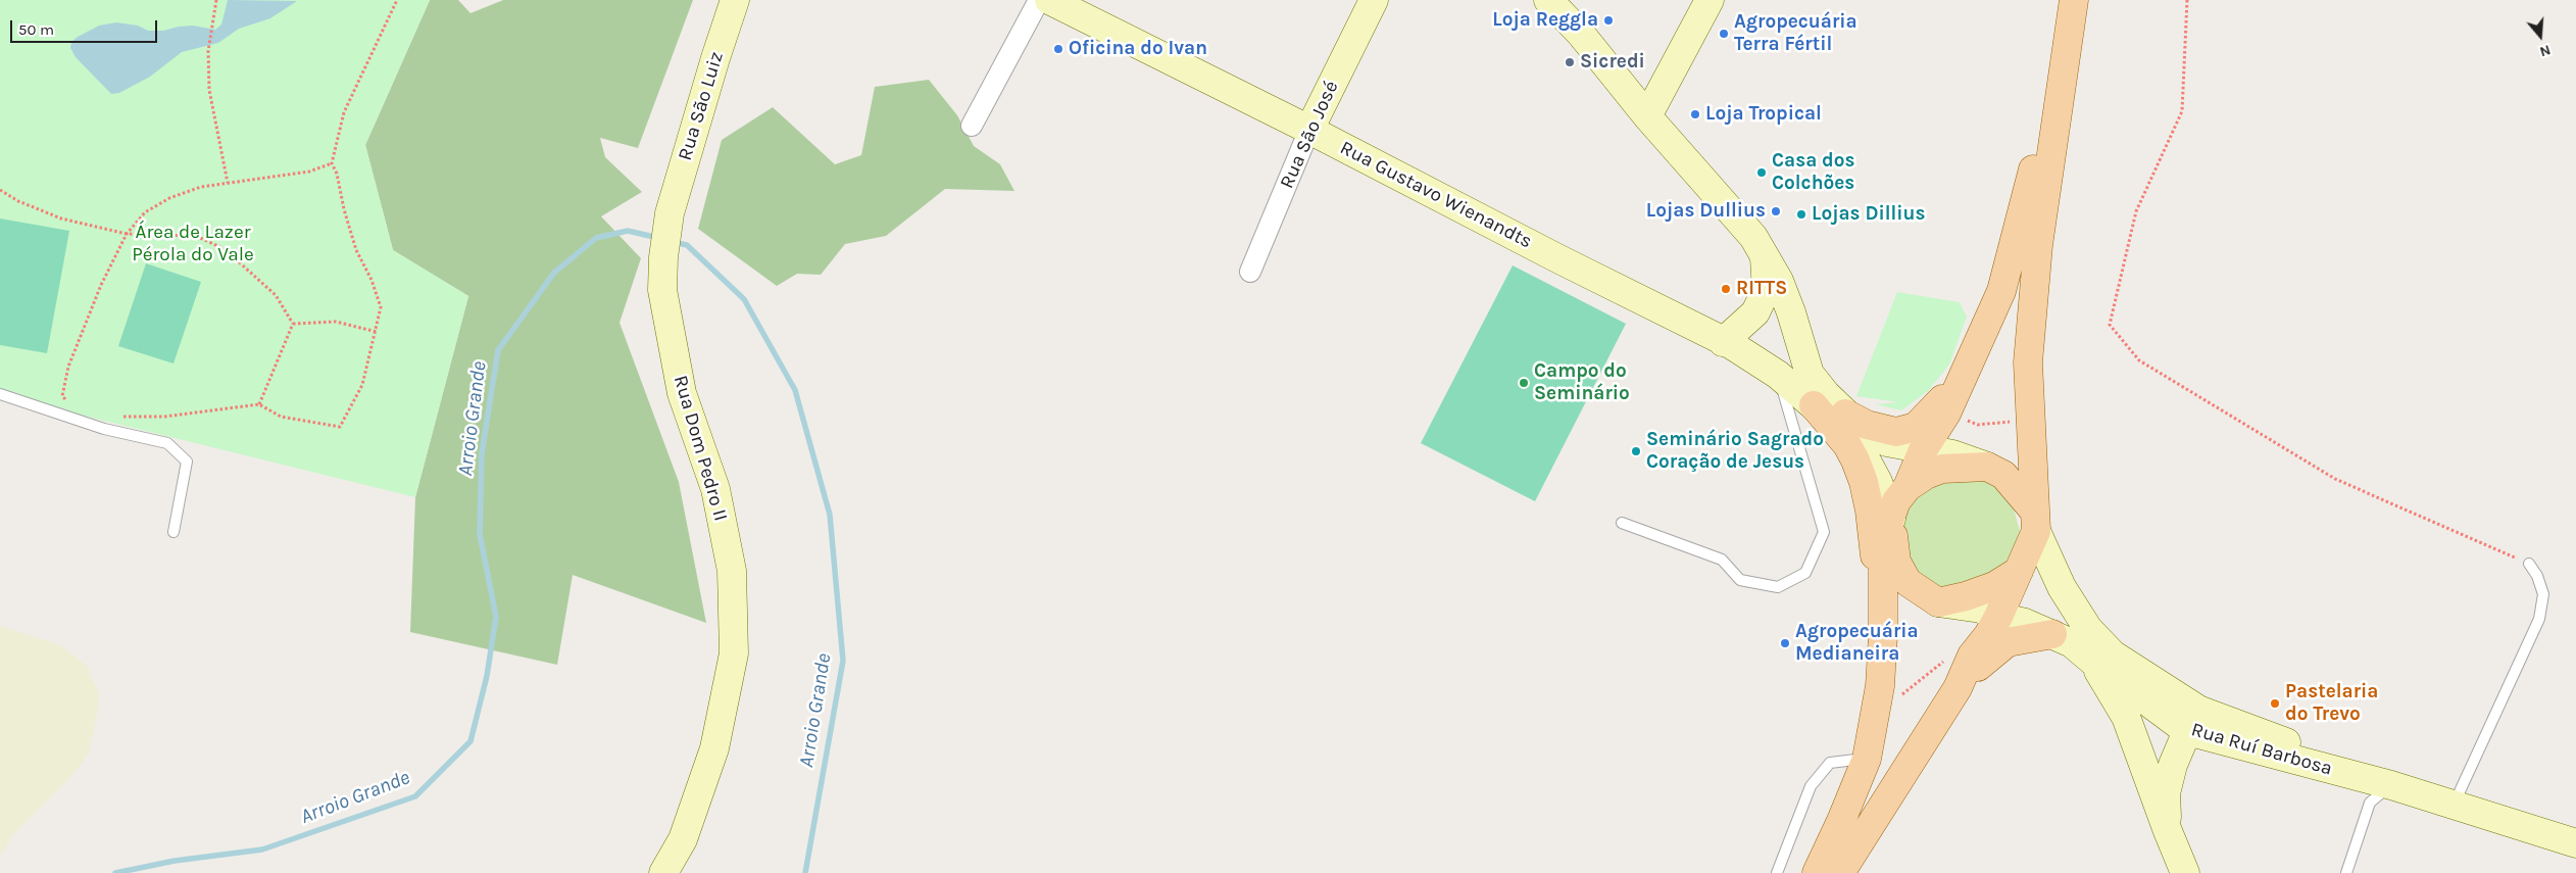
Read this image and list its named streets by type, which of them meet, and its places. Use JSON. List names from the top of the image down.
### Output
{
  "streets": {
    "main road": [
      "Rua São Luiz",
      "Rua São José",
      "Rua Gustavo Wienandts",
      "Rua Dom Pedro II",
      "Rua Ruí Barbosa"
    ]
  },
  "crossings": [
    ["Rua São Luiz", "Rua Dom Pedro II"],
    ["Rua São José", "Rua Gustavo Wienandts"]
  ],
  "water": ["Arroio Grande"],
  "parks": ["Área de Lazer Pérola do Vale"],
  "places": [
    "Loja Reggla",
    "Agropecuária Terra Fértil",
    "Oficina do Ivan",
    "Sicredi",
    "Loja Tropical",
    "Casa dos Colchões",
    "Lojas Dullius",
    "Lojas Dillius",
    "RITTS",
    "Campo do Seminário",
    "Seminário Sagrado Coração de Jesus",
    "Agropecuária Medianeira",
    "Pastelaria do Trevo"
  ],
  "scale_bar": "50 m",
  "north": "bottom"
}
